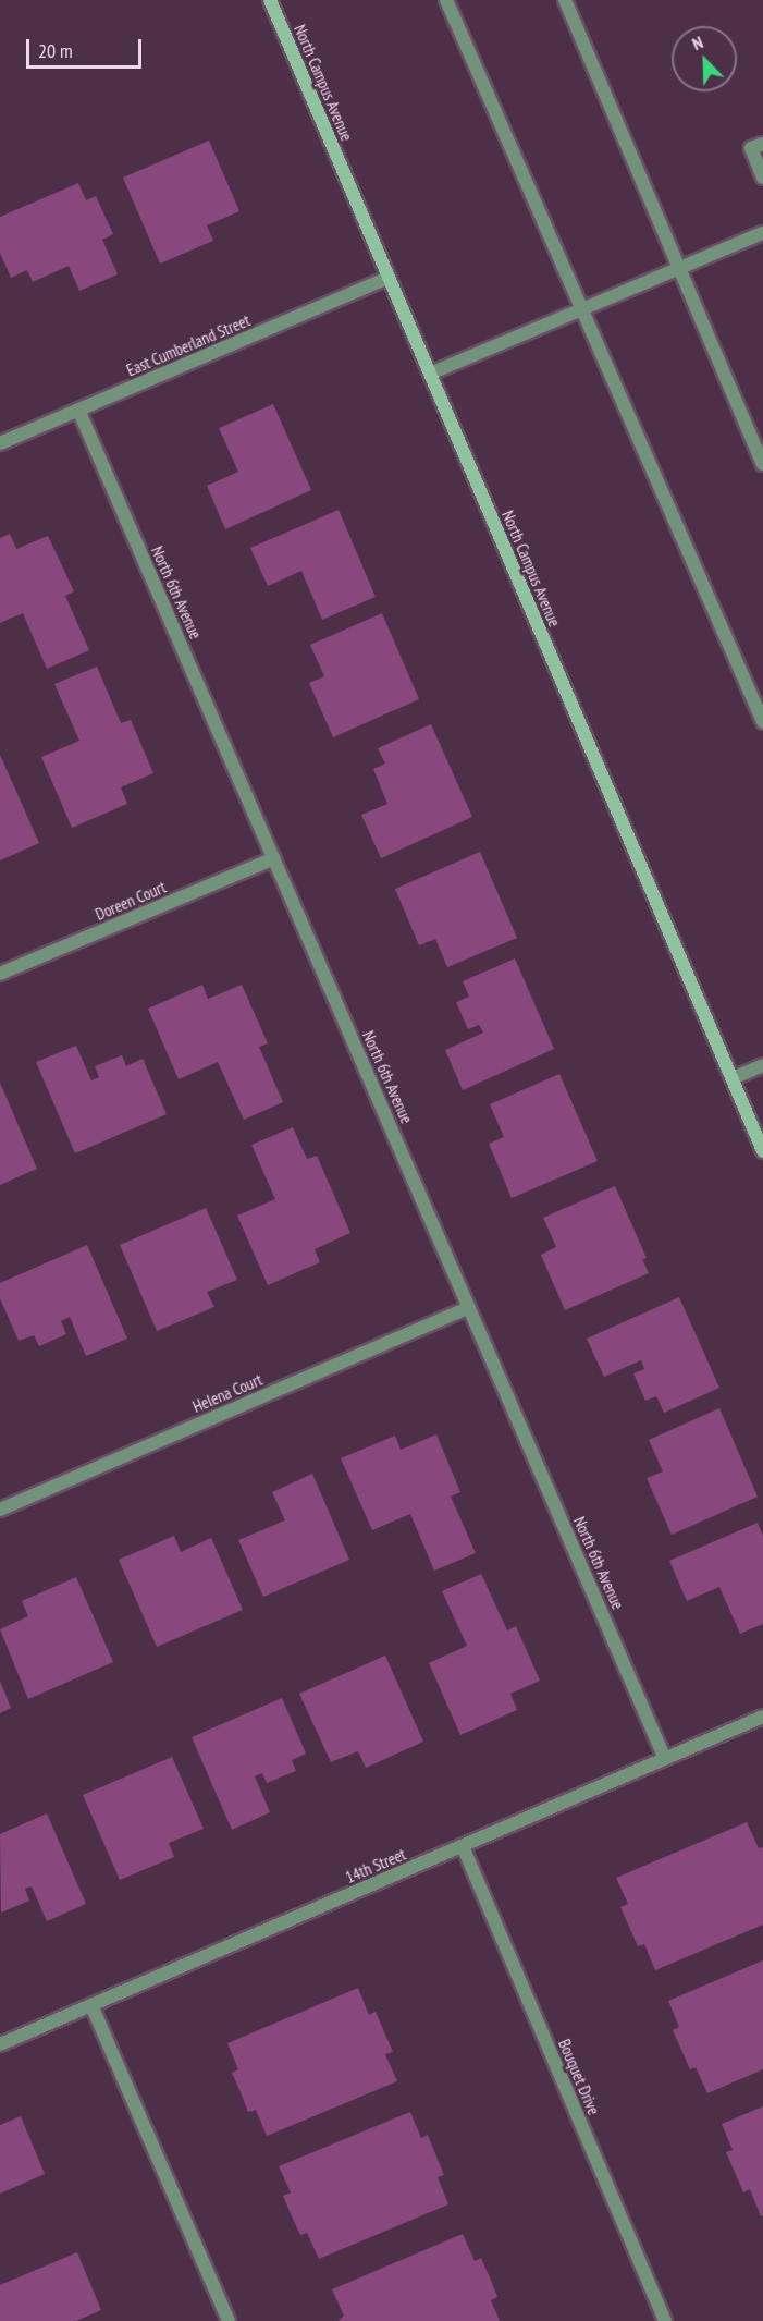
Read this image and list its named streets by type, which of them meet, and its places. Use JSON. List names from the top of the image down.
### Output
{
  "streets": {
    "main road": ["North Campus Avenue"],
    "street": [
      "East Cumberland Street",
      "North 6th Avenue",
      "Doreen Court",
      "Helena Court",
      "14th Street",
      "Bouquet Drive"
    ]
  },
  "crossings": [
    ["North Campus Avenue", "East Cumberland Street"],
    ["East Cumberland Street", "North 6th Avenue"],
    ["North 6th Avenue", "Doreen Court"],
    ["North 6th Avenue", "Helena Court"],
    ["North 6th Avenue", "14th Street"],
    ["14th Street", "Bouquet Drive"]
  ],
  "scale_bar": "20 m",
  "north": "top left"
}
